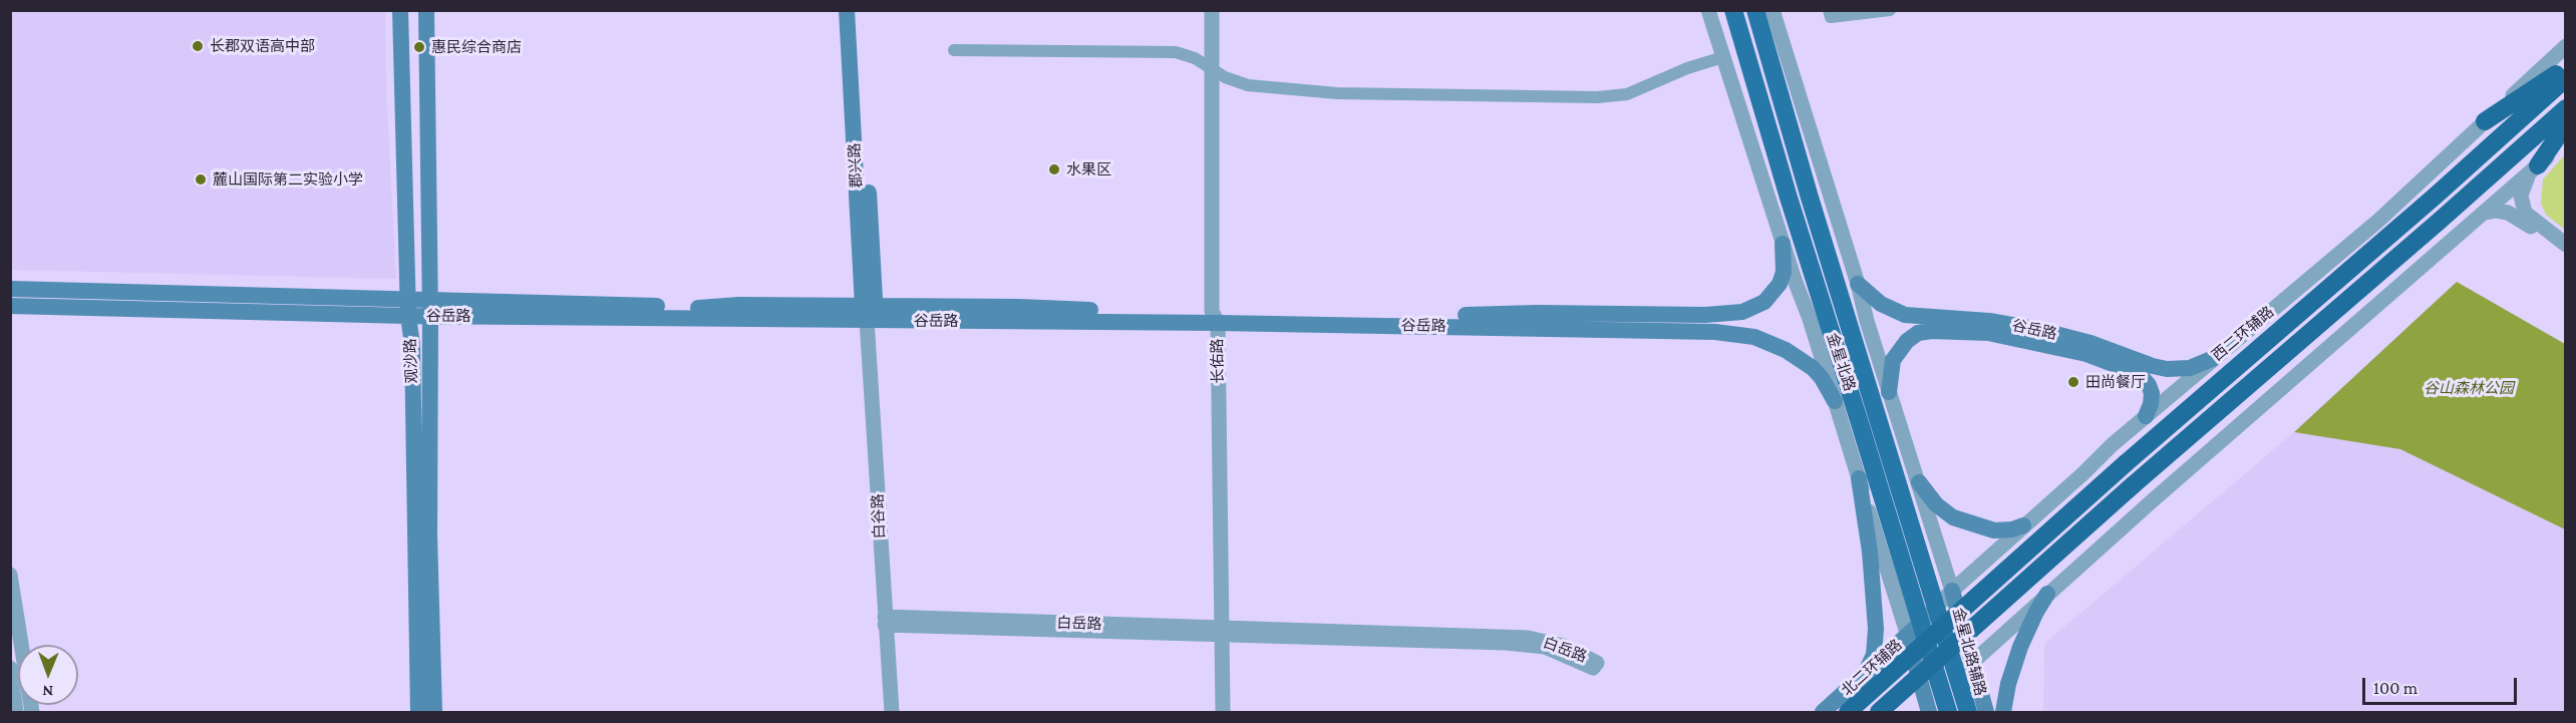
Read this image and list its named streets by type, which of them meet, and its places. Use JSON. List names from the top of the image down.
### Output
{
  "streets": {
    "main road": [
      "郡兴路",
      "谷岳路",
      "观沙路",
      "金星北路",
      "金星北路辅路",
      "北二环辅路"
    ],
    "street": [
      "西二环辅路",
      "长佑路",
      "白谷路",
      "白岳路"
    ]
  },
  "crossings": [
    ["郡兴路", "谷岳路"],
    ["郡兴路", "白谷路"],
    ["谷岳路", "西二环辅路"],
    ["谷岳路", "观沙路"],
    ["谷岳路", "长佑路"],
    ["谷岳路", "白谷路"],
    ["西二环辅路", "金星北路"],
    ["西二环辅路", "金星北路辅路"],
    ["西二环辅路", "北二环辅路"],
    ["长佑路", "白岳路"],
    ["金星北路", "北二环辅路"],
    ["白谷路", "白岳路"]
  ],
  "parks": ["谷山森林公园"],
  "places": [
    "长郡双语高中部",
    "惠民综合商店",
    "水果区",
    "麓山国际第二实验小学",
    "田尚餐厅"
  ],
  "scale_bar": "100 m",
  "north": "bottom"
}
